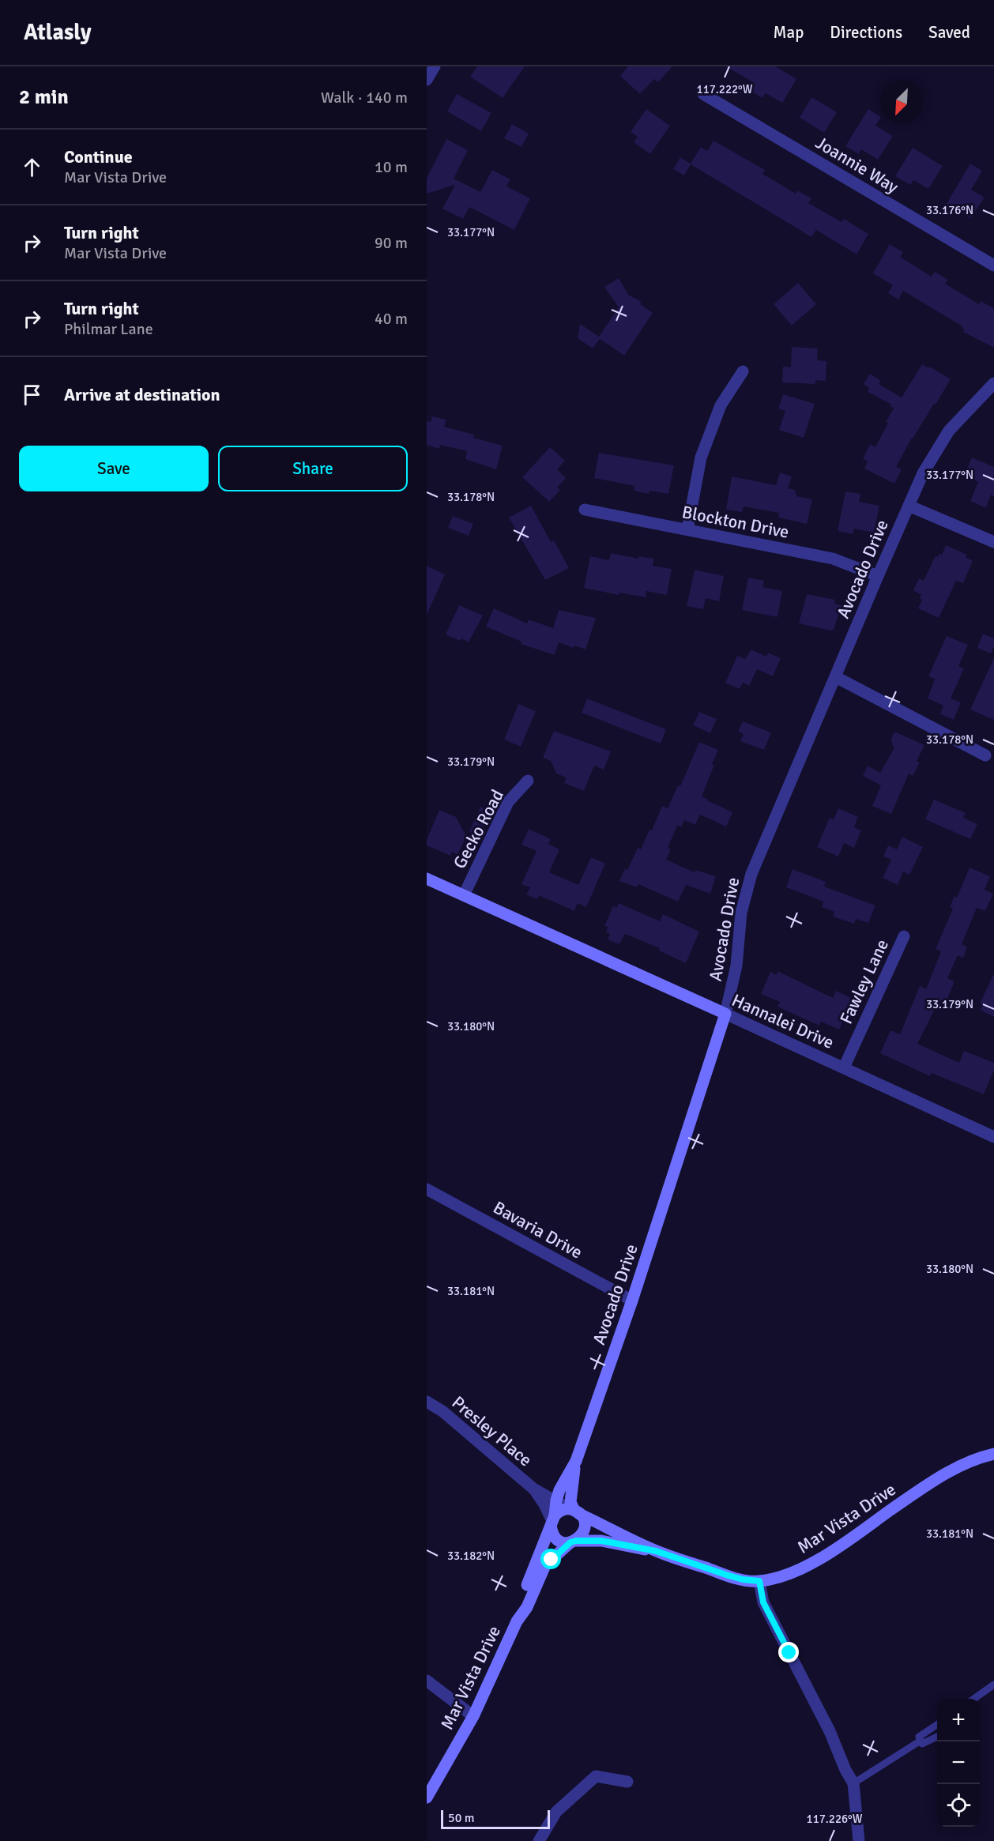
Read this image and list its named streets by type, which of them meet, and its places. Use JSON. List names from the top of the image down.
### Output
{
  "streets": {
    "main road": ["Avocado Drive", "Hannalei Drive", "Mar Vista Drive"],
    "street": [
      "Joannie Way",
      "Blockton Drive",
      "Gecko Road",
      "Fawley Lane",
      "Bavaria Drive",
      "Presley Place"
    ]
  },
  "crossings": [
    ["Blockton Drive", "Avocado Drive"],
    ["Avocado Drive", "Hannalei Drive"],
    ["Avocado Drive", "Bavaria Drive"],
    ["Avocado Drive", "Presley Place"],
    ["Avocado Drive", "Mar Vista Drive"],
    ["Gecko Road", "Hannalei Drive"],
    ["Fawley Lane", "Hannalei Drive"],
    ["Presley Place", "Mar Vista Drive"]
  ],
  "scale_bar": "50 m",
  "north": "bottom left",
  "page": {
    "header": "Atlasly",
    "nav": ["Map", "Directions", "Saved"],
    "heading": ["2 min", "Walk · 140 m"],
    "list": [
      ["Continue", "Mar Vista Drive", "10 m"],
      ["Turn right", "Mar Vista Drive", "90 m"],
      ["Turn right", "Philmar Lane", "40 m"],
      "Arrive at destination"
    ],
    "buttons": ["Save", "Share"],
    "map_buttons": ["+", "−"],
    "scale": "50 m"
  },
  "coordinates": [
    "117.222°W",
    "33.176°N",
    "33.177°N",
    "33.178°N",
    "33.179°N",
    "33.180°N",
    "33.181°N",
    "33.182°N",
    "117.226°W"
  ]
}
